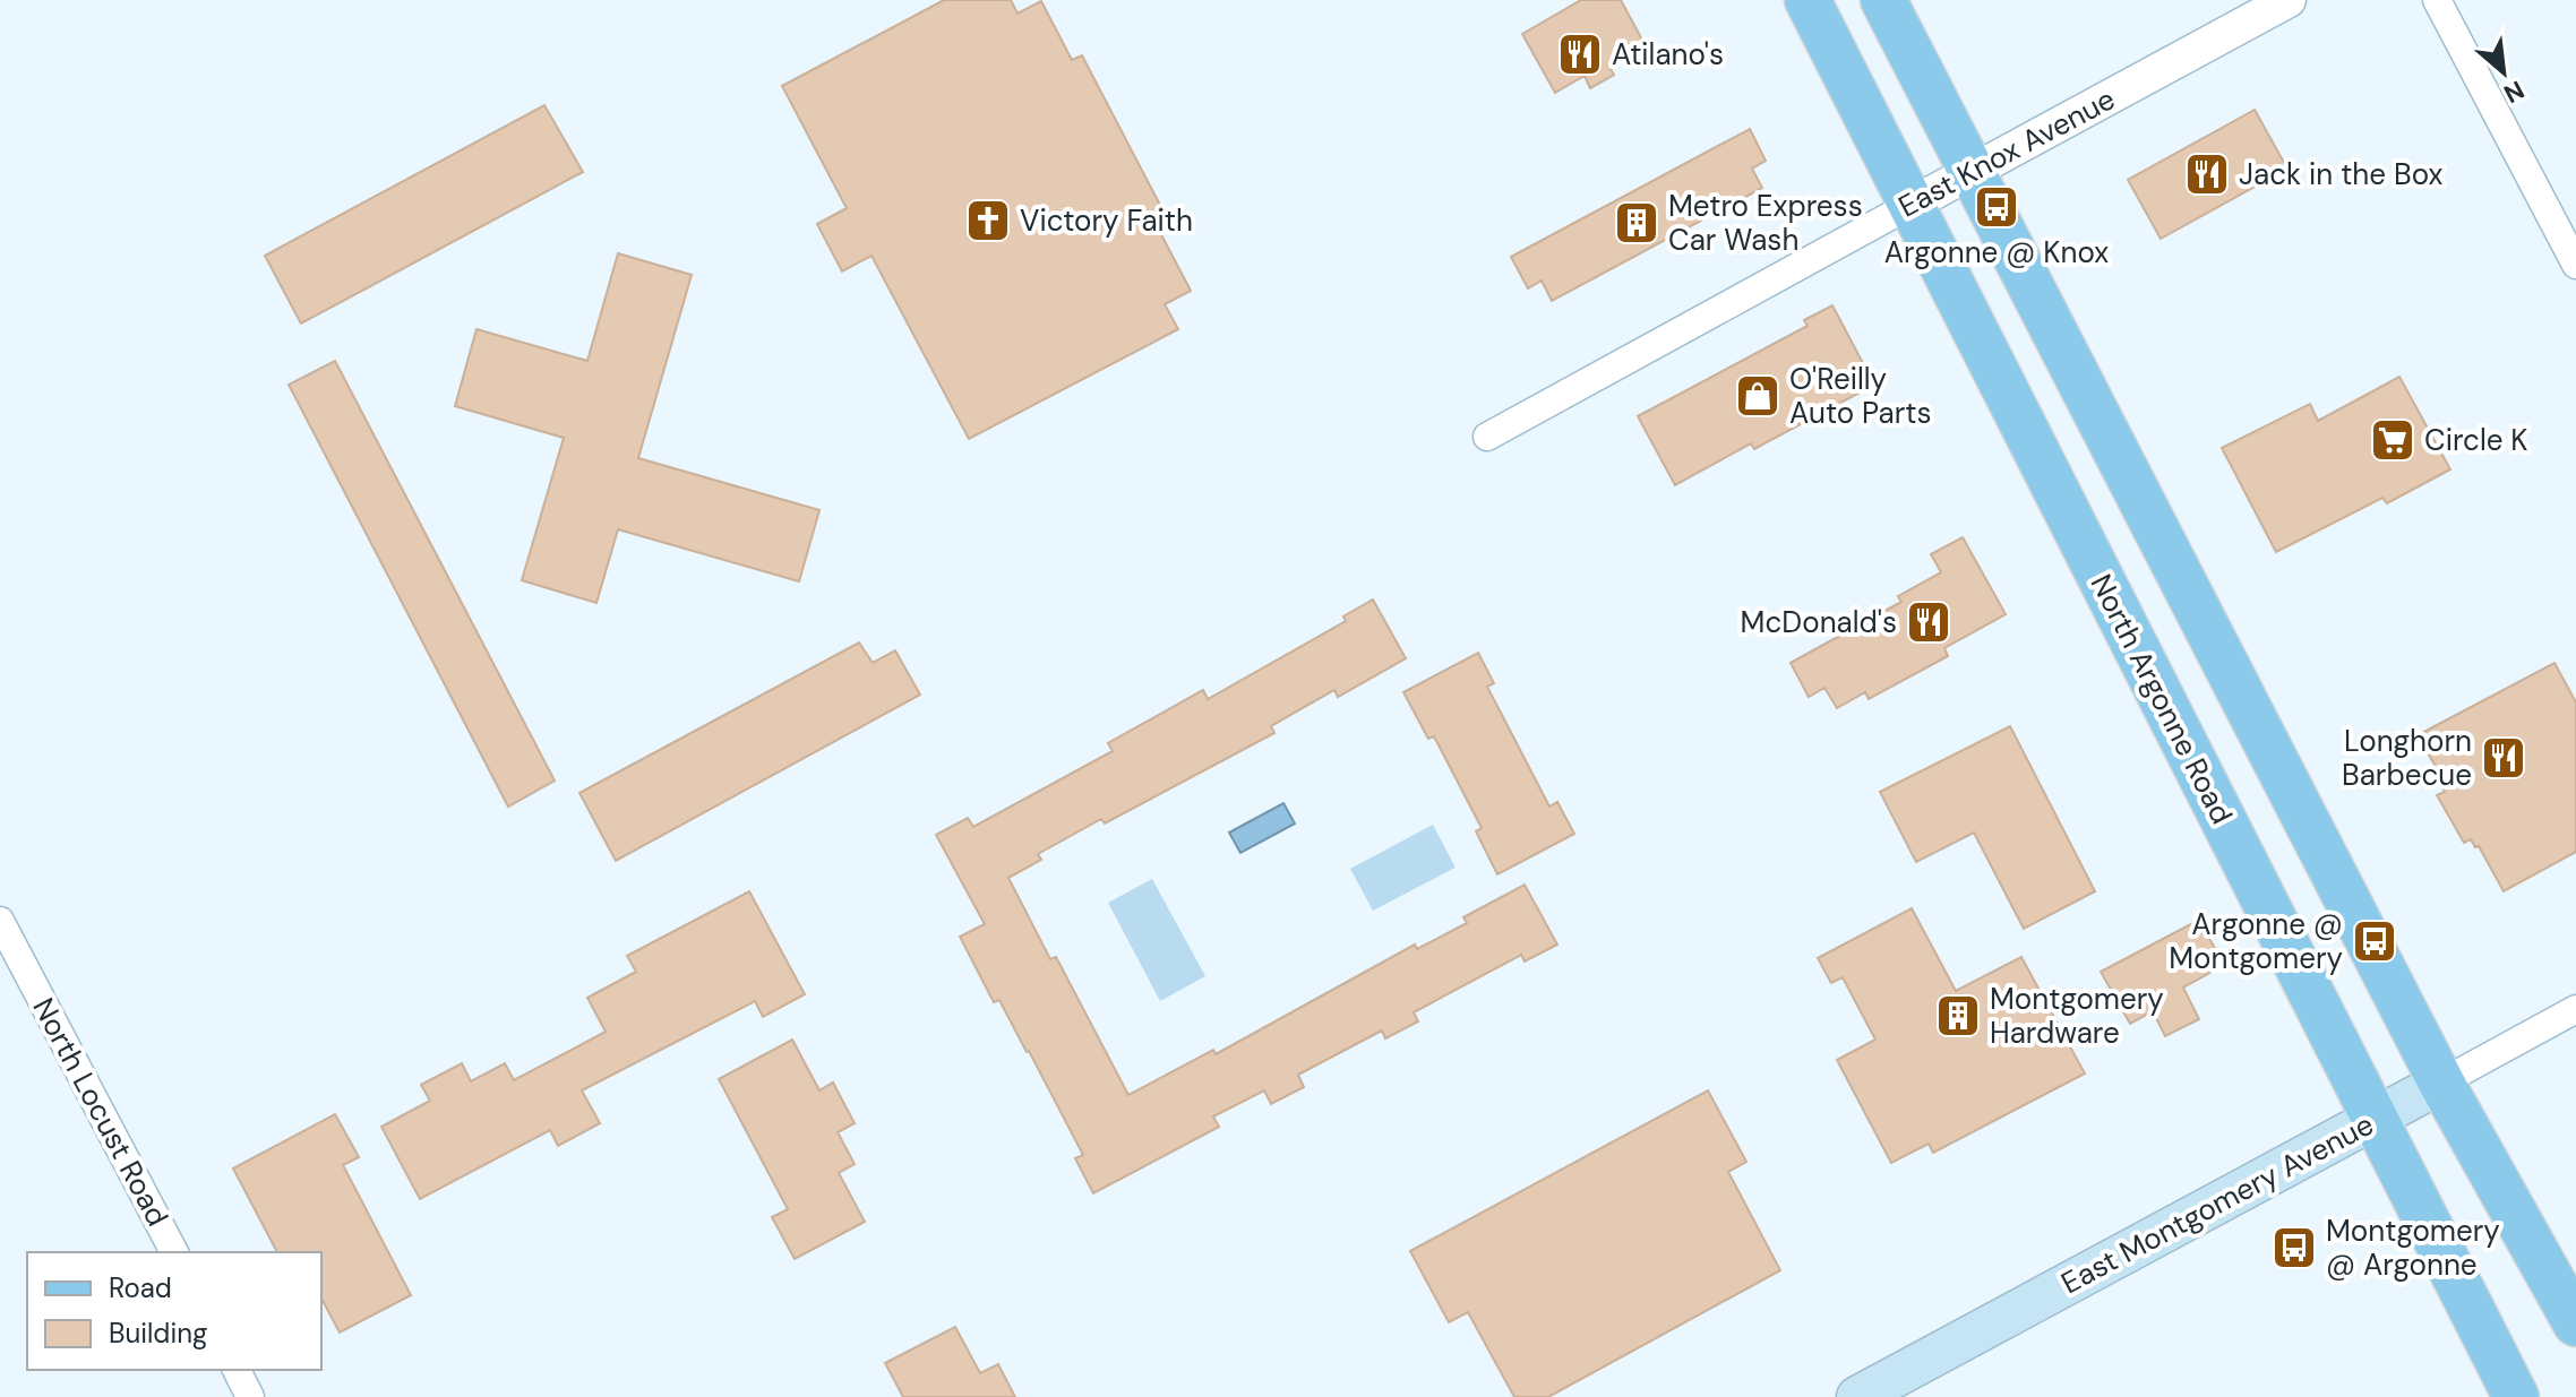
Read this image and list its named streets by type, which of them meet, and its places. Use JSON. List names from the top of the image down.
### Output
{
  "streets": {
    "main road": ["North Argonne Road", "East Montgomery Avenue"],
    "street": ["East Knox Avenue", "North Locust Road"]
  },
  "crossings": [
    ["East Knox Avenue", "North Argonne Road"],
    ["North Argonne Road", "East Montgomery Avenue"]
  ],
  "places": {
    "restaurant": [
      "Atilano's",
      "Jack in the Box",
      "McDonald's",
      "Longhorn Barbecue"
    ],
    "bus stop": ["Argonne @ Knox", "Argonne @ Montgomery", "Montgomery @ Argonne"],
    "church": ["Victory Faith"],
    "building": ["Metro Express Car Wash", "Montgomery Hardware"],
    "shop": ["O'Reilly Auto Parts"],
    "supermarket": ["Circle K"]
  },
  "legend": ["Road", "Building"],
  "north": "bottom right"
}
